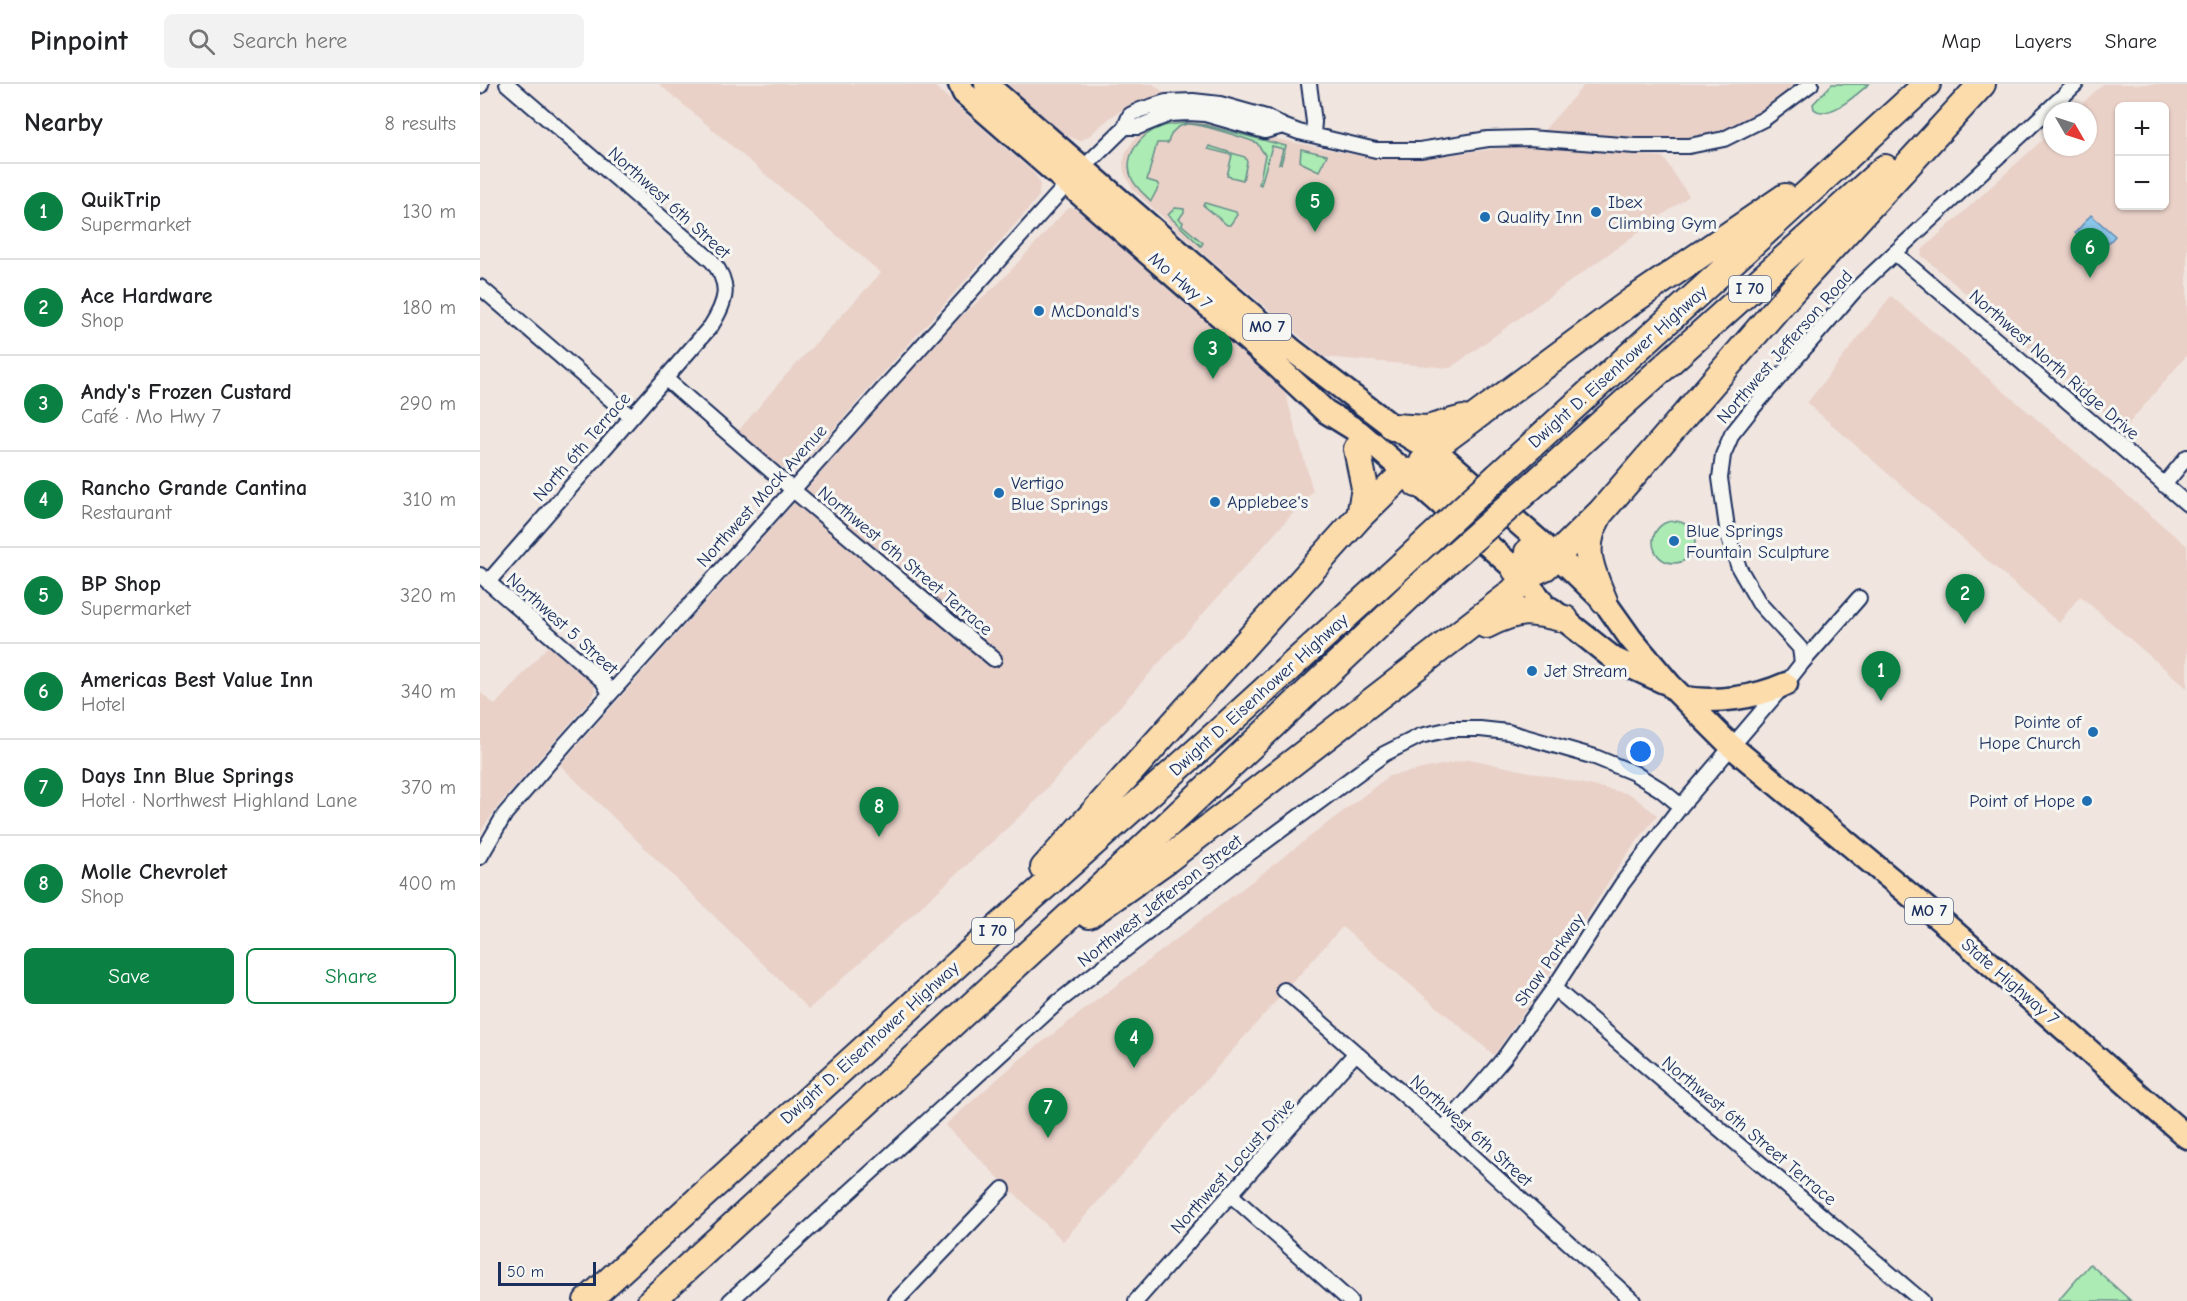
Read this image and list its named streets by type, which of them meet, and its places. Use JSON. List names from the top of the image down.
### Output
{
  "streets": {
    "highway": ["I 70", "Dwight D. Eisenhower Highway"],
    "main road": ["Mo Hwy 7", "MO 7", "State Highway 7"],
    "street": [
      "Northwest 6th Street",
      "Northwest Jefferson Road",
      "Northwest North Ridge Drive",
      "North 6th Terrace",
      "Northwest Mock Avenue",
      "Northwest 6th Street Terrace",
      "Northwest 5 Street",
      "Northwest Jefferson Street",
      "Shaw Parkway",
      "Northwest Locust Drive"
    ]
  },
  "crossings": [
    ["Northwest 6th Street", "North 6th Terrace"],
    ["Northwest 6th Street", "Shaw Parkway"],
    ["Northwest 6th Street", "Northwest Locust Drive"],
    ["Mo Hwy 7", "MO 7"],
    ["Mo Hwy 7", "Northwest Mock Avenue"],
    ["MO 7", "State Highway 7"],
    ["Northwest Jefferson Road", "Northwest North Ridge Drive"],
    ["North 6th Terrace", "Northwest 5 Street"],
    ["Northwest Mock Avenue", "Northwest 6th Street Terrace"],
    ["Northwest Mock Avenue", "Northwest 5 Street"],
    ["Northwest 6th Street Terrace", "Shaw Parkway"],
    ["Northwest Jefferson Street", "Shaw Parkway"],
    ["Shaw Parkway", "State Highway 7"]
  ],
  "places": [
    "Ibex Climbing Gym",
    "Quality Inn",
    "McDonald's",
    "Vertigo Blue Springs",
    "Applebee's",
    "Blue Springs Fountain Sculpture",
    "Jet Stream",
    "Pointe of Hope Church",
    "Point of Hope"
  ],
  "scale_bar": "50 m",
  "north": "bottom right",
  "page": {
    "header": "Pinpoint",
    "search": "Search here",
    "nav": ["Map", "Layers", "Share"],
    "heading": ["Nearby", "8 results"],
    "map_buttons": ["+", "−"],
    "list": [
      {
        "mark": "1",
        "name": "QuikTrip",
        "note": "Supermarket",
        "value": "130 m"
      },
      {
        "mark": "2",
        "name": "Ace Hardware",
        "note": "Shop",
        "value": "180 m"
      },
      {
        "mark": "3",
        "name": "Andy's Frozen Custard",
        "note": "Café · Mo Hwy 7",
        "value": "290 m"
      },
      {
        "mark": "4",
        "name": "Rancho Grande Cantina",
        "note": "Restaurant",
        "value": "310 m"
      },
      {
        "mark": "5",
        "name": "BP Shop",
        "note": "Supermarket",
        "value": "320 m"
      },
      {
        "mark": "6",
        "name": "Americas Best Value Inn",
        "note": "Hotel",
        "value": "340 m"
      },
      {
        "mark": "7",
        "name": "Days Inn Blue Springs",
        "note": "Hotel · Northwest Highland Lane",
        "value": "370 m"
      },
      {
        "mark": "8",
        "name": "Molle Chevrolet",
        "note": "Shop",
        "value": "400 m"
      }
    ],
    "pins": [
      "5",
      "6",
      "3",
      "2",
      "1",
      "8",
      "4",
      "7"
    ],
    "buttons": ["Save", "Share"],
    "scale": "50 m"
  }
}
